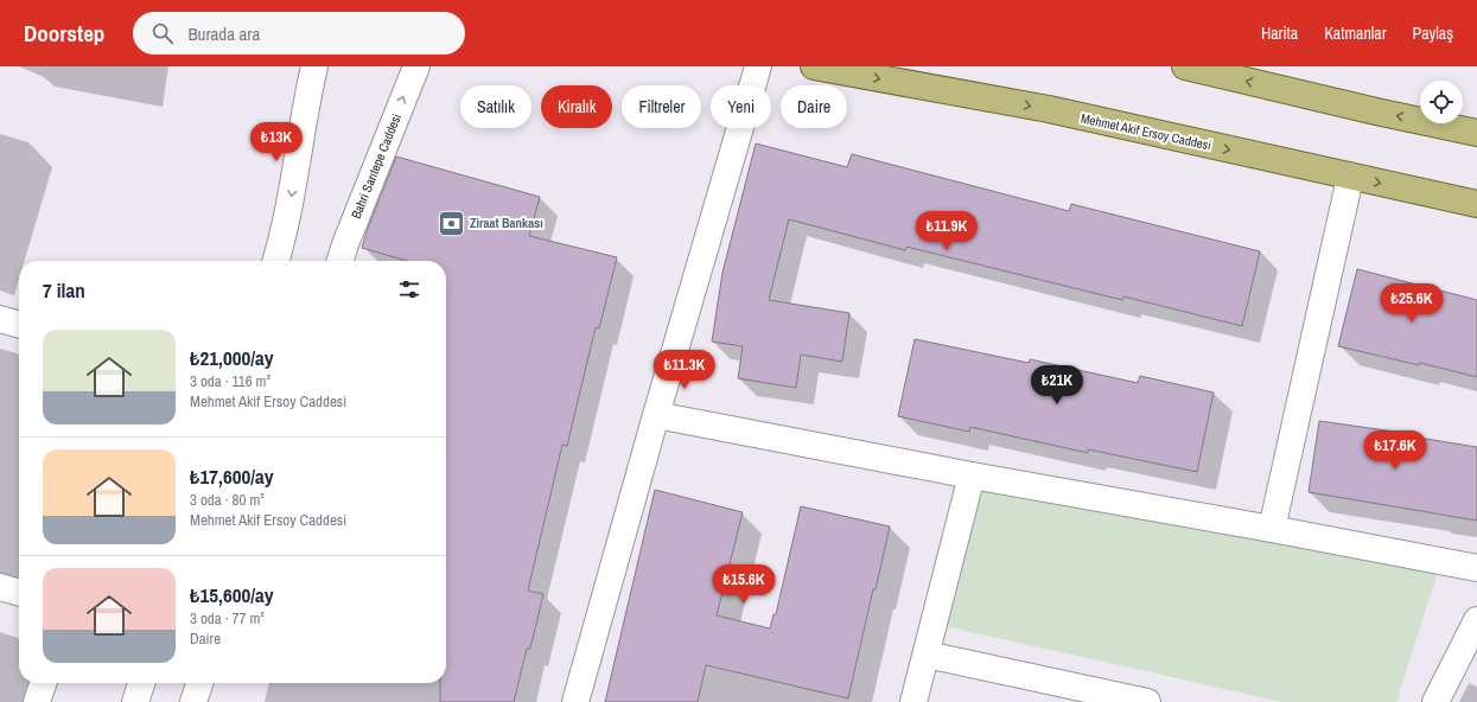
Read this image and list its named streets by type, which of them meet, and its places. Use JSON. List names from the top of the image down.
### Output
{
  "streets": {
    "main road": ["Mehmet Akif Ersoy Caddesi"],
    "street": ["Bahri Sarıtepe Caddesi"]
  },
  "places": {
    "bank": ["Ziraat Bankası"]
  },
  "page": {
    "header": "Doorstep",
    "search": "Burada ara",
    "nav": ["Harita", "Katmanlar", "Paylaş"],
    "chip": [
      "Satılık",
      "Kiralık",
      "Filtreler",
      "Yeni",
      "Daire"
    ],
    "price": [
      "₺13K",
      "₺11.9K",
      "₺25.6K",
      "₺11.3K",
      "₺21K",
      "₺17.6K",
      "₺15.6K"
    ],
    "heading": "7 ilan",
    "list": [
      {
        "name": "₺21,000/ay",
        "note": "3 oda · 116 m² · Mehmet Akif Ersoy Caddesi"
      },
      {
        "name": "₺17,600/ay",
        "note": "3 oda · 80 m² · Mehmet Akif Ersoy Caddesi"
      },
      {
        "name": "₺15,600/ay",
        "note": "3 oda · 77 m² · Daire"
      }
    ]
  }
}
